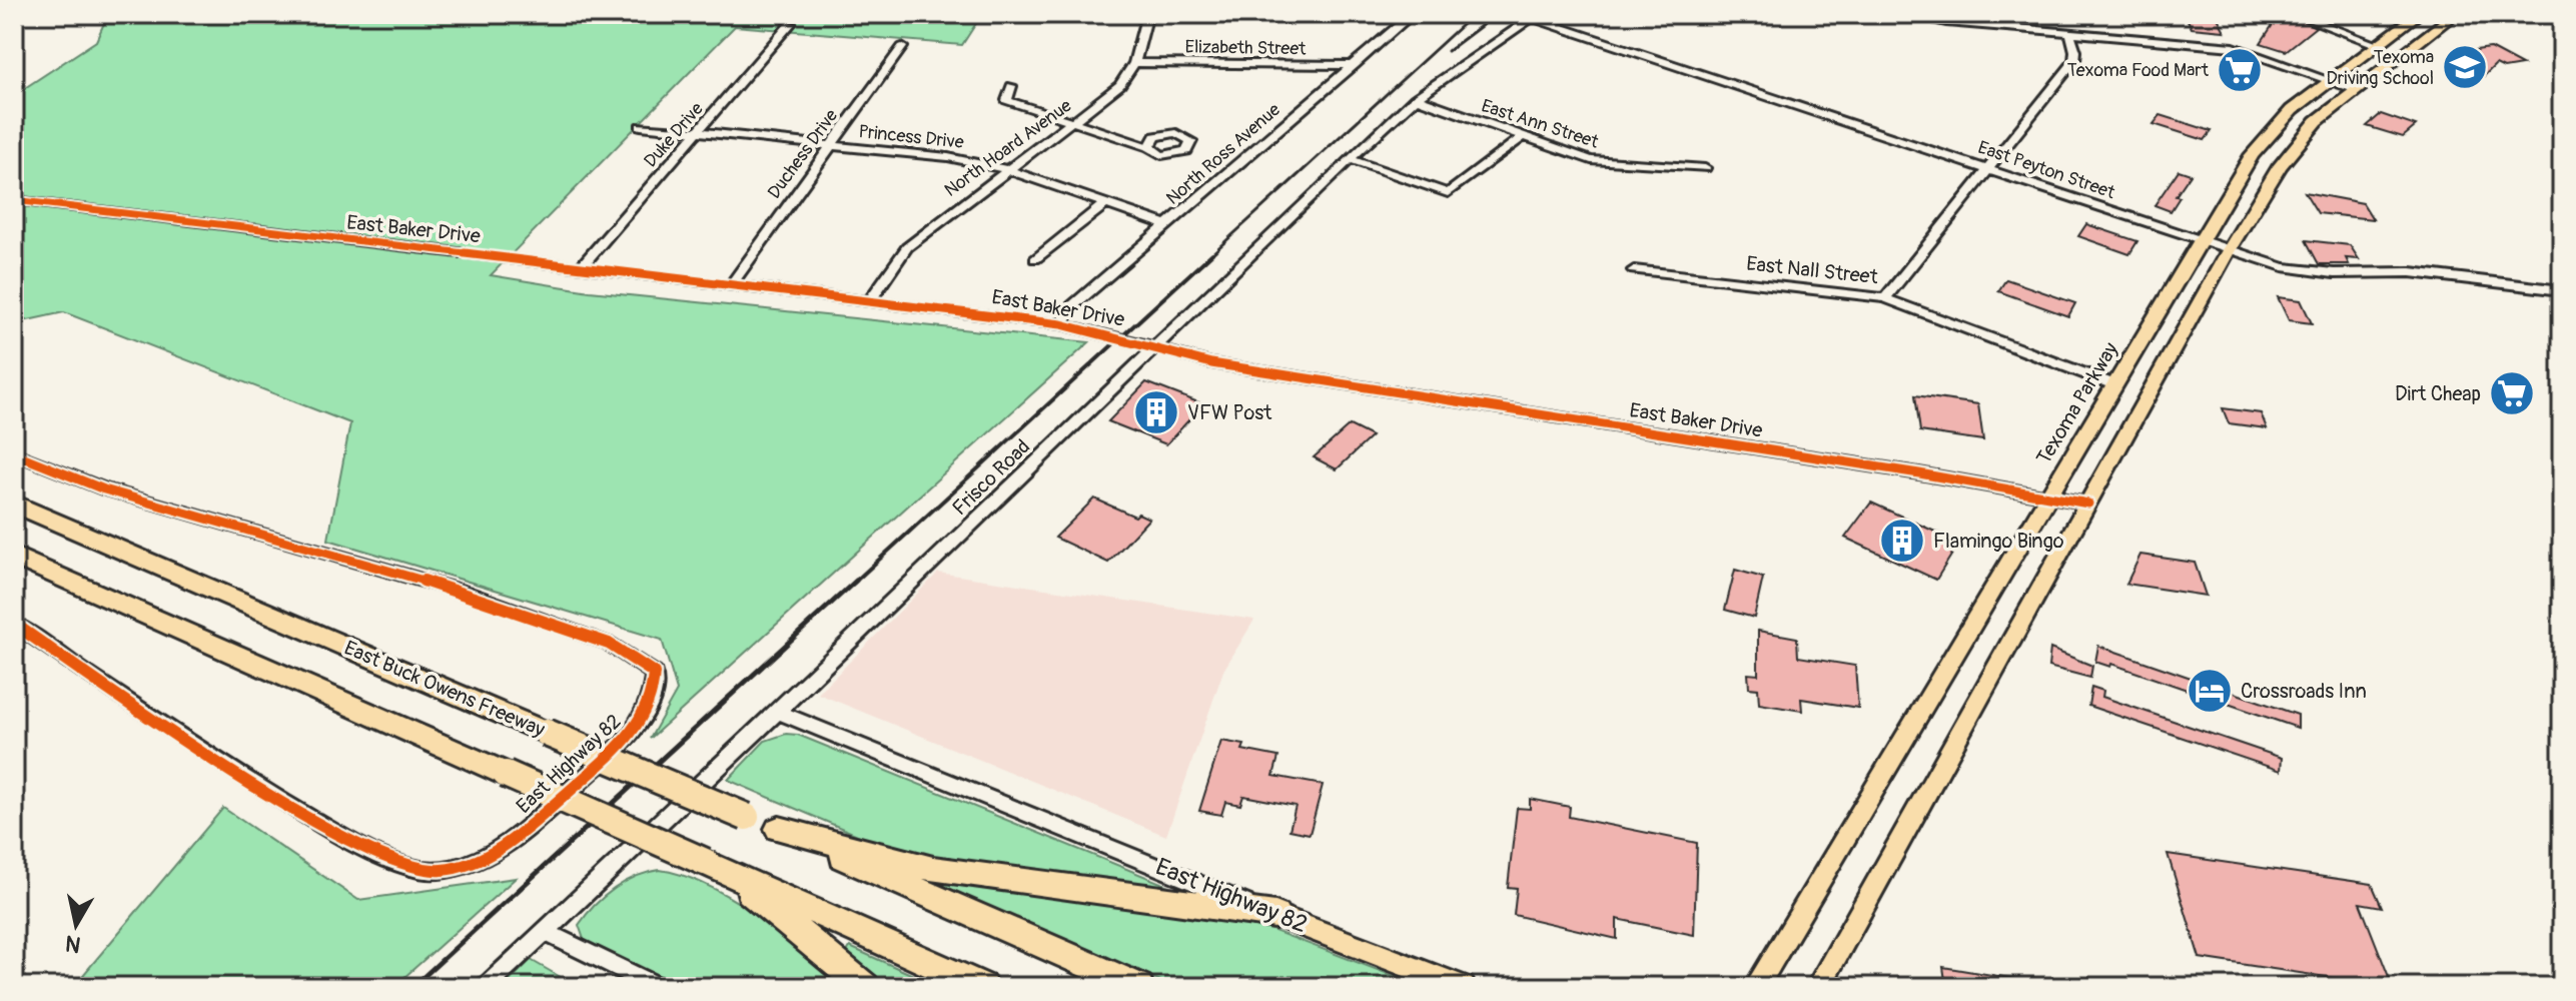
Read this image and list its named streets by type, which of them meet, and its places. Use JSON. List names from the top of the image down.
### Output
{
  "streets": {
    "highway": ["East Buck Owens Freeway"],
    "main road": ["Texoma Parkway", "East Highway 82"],
    "street": [
      "Elizabeth Street",
      "East Ann Street",
      "Duke Drive",
      "Princess Drive",
      "North Hoard Avenue",
      "Duchess Drive",
      "North Ross Avenue",
      "East Peyton Street",
      "East Baker Drive",
      "East Nall Street",
      "Frisco Road"
    ]
  },
  "crossings": [
    ["Elizabeth Street", "North Hoard Avenue"],
    ["Elizabeth Street", "North Ross Avenue"],
    ["East Ann Street", "Frisco Road"],
    ["Duke Drive", "Princess Drive"],
    ["Duke Drive", "East Baker Drive"],
    ["Princess Drive", "North Hoard Avenue"],
    ["Princess Drive", "Duchess Drive"],
    ["Princess Drive", "North Ross Avenue"],
    ["North Hoard Avenue", "East Baker Drive"],
    ["Duchess Drive", "East Baker Drive"],
    ["North Ross Avenue", "East Baker Drive"],
    ["East Peyton Street", "Texoma Parkway"],
    ["East Peyton Street", "Frisco Road"],
    ["East Baker Drive", "Texoma Parkway"],
    ["East Baker Drive", "Frisco Road"],
    ["East Nall Street", "Texoma Parkway"],
    ["Frisco Road", "East Highway 82"]
  ],
  "places": {
    "school or university": ["Texoma Driving School"],
    "supermarket": ["Texoma Food Mart", "Dirt Cheap"],
    "building": ["VFW Post", "Flamingo Bingo"],
    "hotel": ["Crossroads Inn"]
  },
  "north": "bottom"
}
